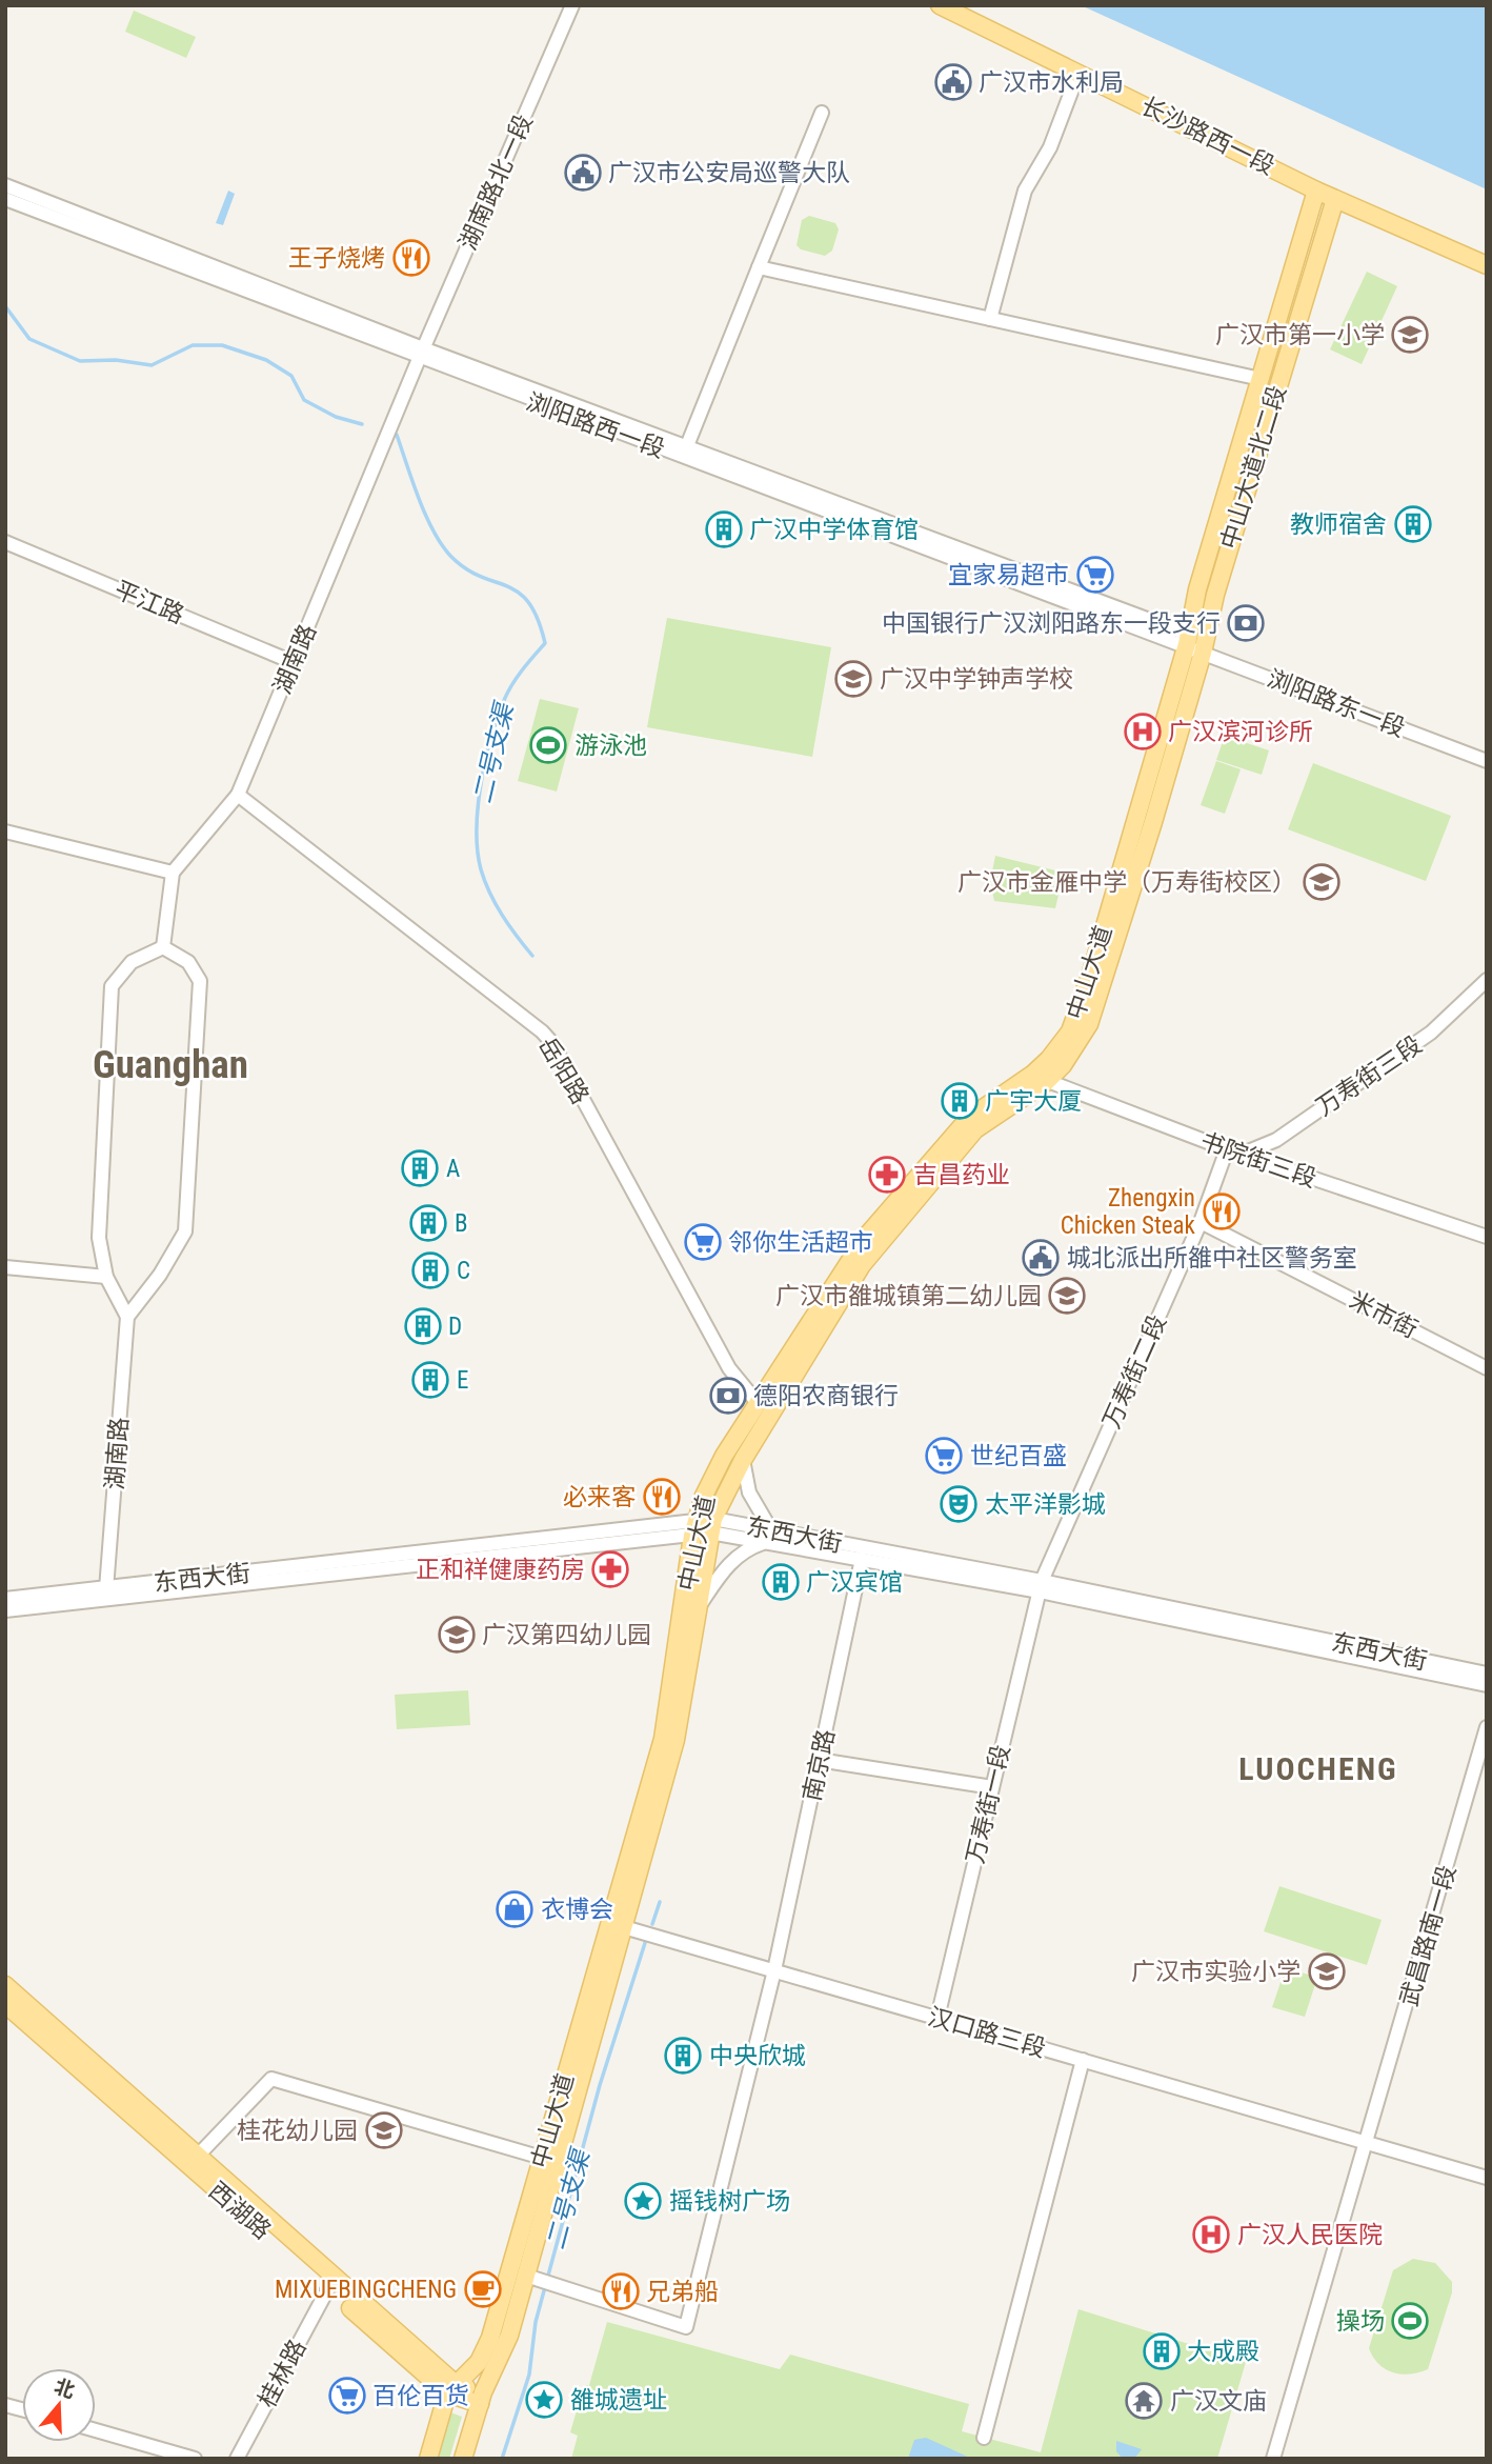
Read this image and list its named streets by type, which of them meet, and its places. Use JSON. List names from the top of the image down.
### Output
{
  "streets": {
    "main road": [
      "长沙路西一段",
      "中山大道北二段",
      "中山大道",
      "西湖路"
    ],
    "street": [
      "湖南路北一段",
      "浏阳路西一段",
      "平江路",
      "湖南路",
      "浏阳路东一段",
      "岳阳路",
      "万寿街三段",
      "书院街三段",
      "米市街",
      "万寿街二段",
      "东西大街",
      "南京路",
      "万寿街一段",
      "武昌路南一段",
      "汉口路三段",
      "桂林路"
    ]
  },
  "crossings": [
    ["长沙路西一段", "中山大道北二段"],
    ["湖南路北一段", "浏阳路西一段"],
    ["湖南路北一段", "湖南路"],
    ["浏阳路西一段", "中山大道北二段"],
    ["浏阳路西一段", "湖南路"],
    ["浏阳路西一段", "浏阳路东一段"],
    ["浏阳路西一段", "中山大道"],
    ["中山大道北二段", "浏阳路东一段"],
    ["中山大道北二段", "中山大道"],
    ["平江路", "湖南路"],
    ["湖南路", "岳阳路"],
    ["湖南路", "东西大街"],
    ["浏阳路东一段", "中山大道"],
    ["中山大道", "岳阳路"],
    ["中山大道", "书院街三段"],
    ["中山大道", "东西大街"],
    ["中山大道", "南京路"],
    ["中山大道", "汉口路三段"],
    ["中山大道", "西湖路"],
    ["万寿街三段", "书院街三段"],
    ["书院街三段", "万寿街二段"],
    ["米市街", "万寿街二段"],
    ["万寿街二段", "东西大街"],
    ["万寿街二段", "万寿街一段"],
    ["东西大街", "南京路"],
    ["东西大街", "万寿街一段"],
    ["南京路", "汉口路三段"],
    ["万寿街一段", "汉口路三段"],
    ["武昌路南一段", "汉口路三段"],
    ["西湖路", "桂林路"]
  ],
  "districts": ["Guanghan", "LUOCHENG"],
  "water": ["二号支渠"],
  "places": {
    "public building": ["广汉市水利局", "广汉市公安局巡警大队", "城北派出所雒中社区警务室"],
    "restaurant": [
      "王子烧烤",
      "Zhengxin Chicken Steak",
      "必来客",
      "兄弟船"
    ],
    "school or university": [
      "广汉市第一小学",
      "广汉中学钟声学校",
      "广汉市金雁中学（万寿街校区）",
      "广汉市雒城镇第二幼儿园",
      "广汉第四幼儿园",
      "广汉市实验小学",
      "桂花幼儿园"
    ],
    "building": [
      "教师宿舍",
      "广汉中学体育馆",
      "广宇大厦",
      "A",
      "B",
      "C",
      "D",
      "E",
      "广汉宾馆",
      "中央欣城",
      "大成殿"
    ],
    "supermarket": [
      "宜家易超市",
      "邻你生活超市",
      "世纪百盛",
      "百伦百货"
    ],
    "bank": ["中国银行广汉浏阳路东一段支行", "德阳农商银行"],
    "hospital": ["广汉滨河诊所", "广汉人民医院"],
    "sports": ["游泳池", "操场"],
    "pharmacy": ["吉昌药业", "正和祥健康药房"],
    "theatre": ["太平洋影城"],
    "shop": ["衣博会"],
    "place": ["摇钱树广场", "雒城遗址"],
    "cafe": ["MIXUEBINGCHENG"],
    "temple": ["广汉文庙"]
  },
  "north": "top"
}
